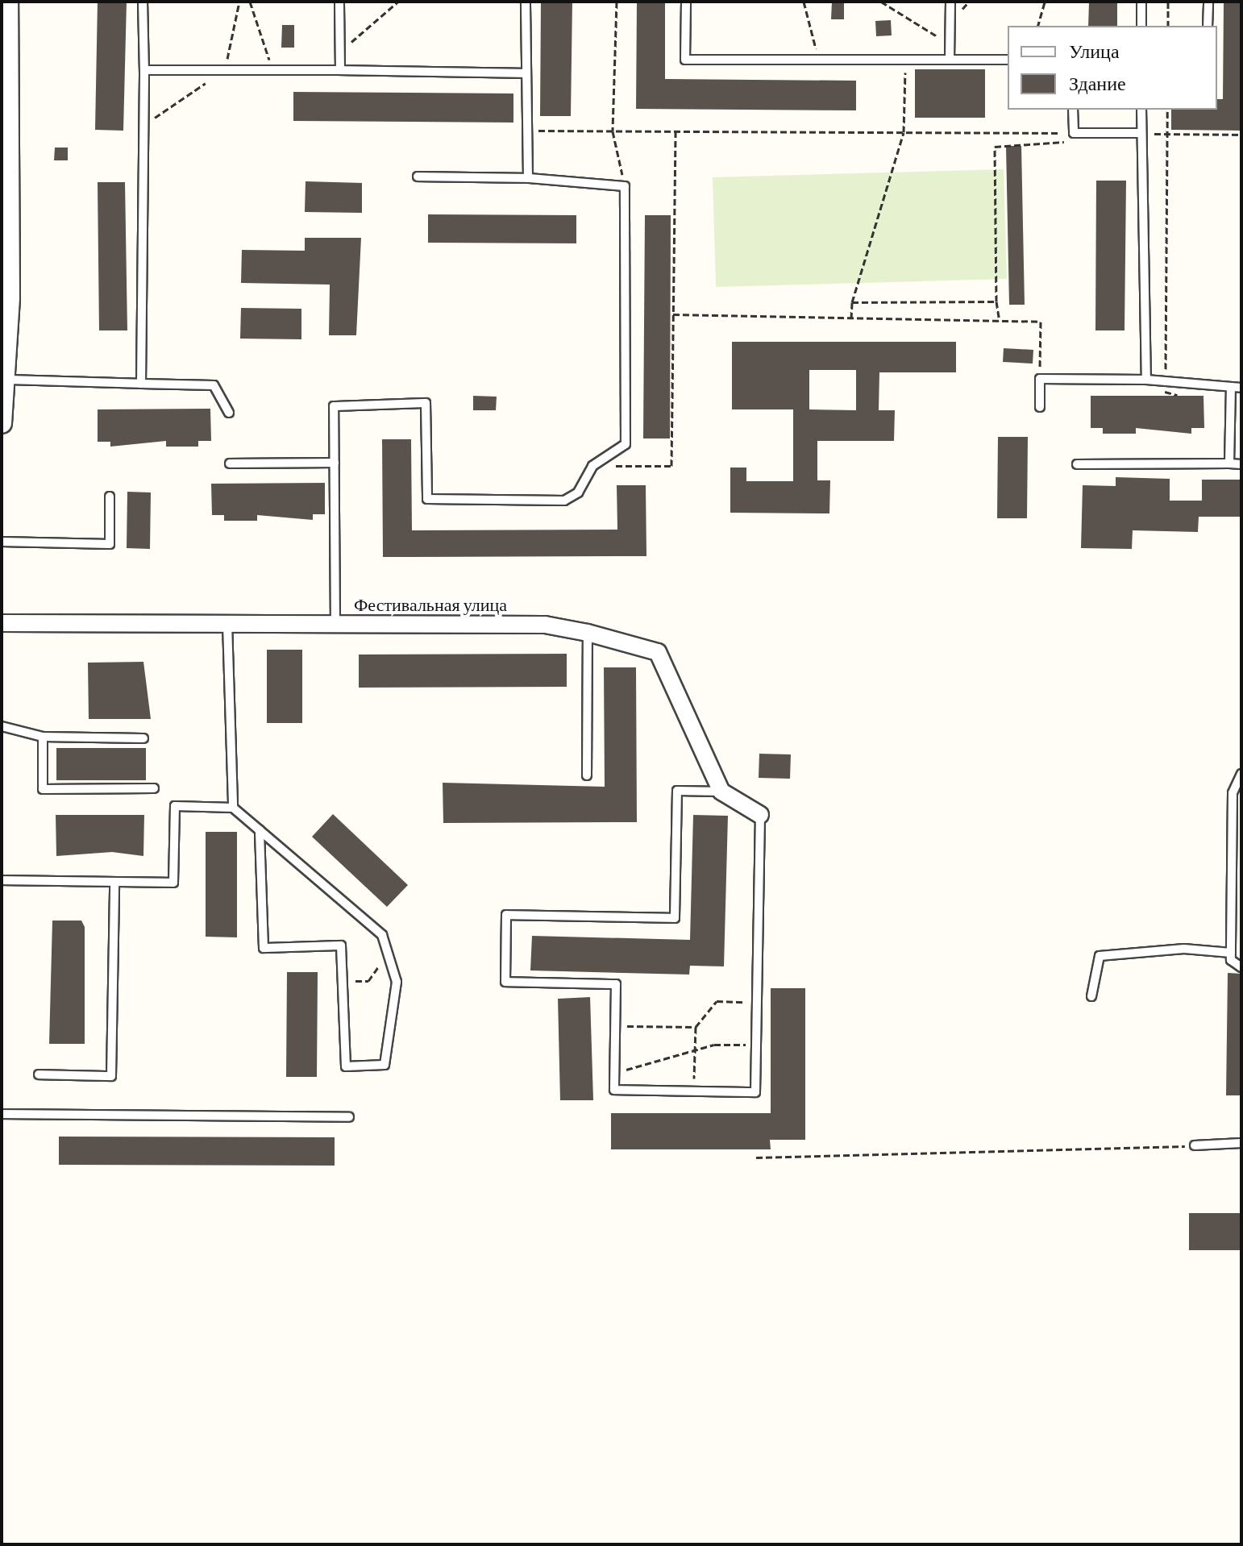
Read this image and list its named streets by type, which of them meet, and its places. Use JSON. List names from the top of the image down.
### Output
{
  "streets": {
    "street": ["Фестивальная улица"]
  },
  "legend": ["Улица", "Здание"]
}
